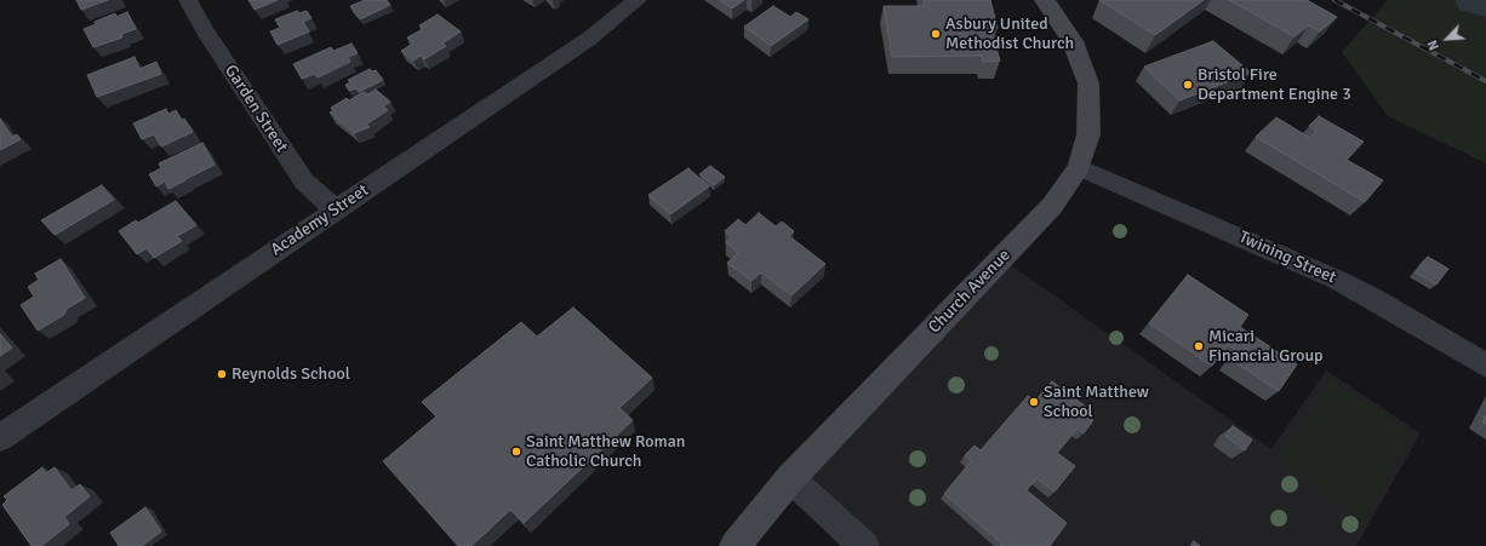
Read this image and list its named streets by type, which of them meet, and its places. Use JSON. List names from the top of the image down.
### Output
{
  "streets": {
    "main road": ["Church Avenue"],
    "street": ["Garden Street", "Academy Street", "Twining Street"]
  },
  "crossings": [
    ["Garden Street", "Academy Street"],
    ["Twining Street", "Church Avenue"]
  ],
  "places": [
    "Asbury United Methodist Church",
    "Bristol Fire Department Engine 3",
    "Micari Financial Group",
    "Reynolds School",
    "Saint Matthew School",
    "Saint Matthew Roman Catholic Church"
  ],
  "north": "bottom left"
}
